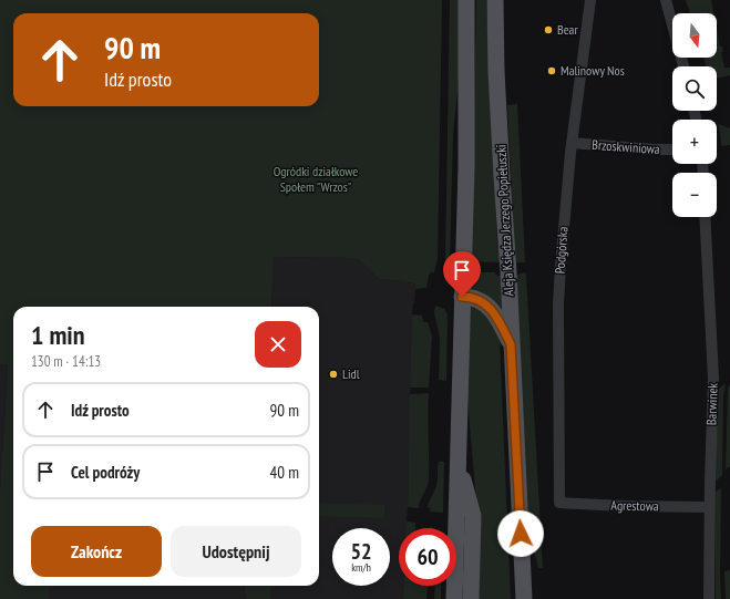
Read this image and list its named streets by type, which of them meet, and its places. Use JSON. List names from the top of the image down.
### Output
{
  "streets": {
    "main road": ["Aleja Księdza Jerzego Popiełuszki"],
    "street": [
      "Brzoskwiniowa",
      "Podgórska",
      "Barwinek",
      "Agrestowa"
    ]
  },
  "crossings": [
    ["Brzoskwiniowa", "Podgórska"],
    ["Podgórska", "Agrestowa"],
    ["Barwinek", "Agrestowa"]
  ],
  "parks": ["Ogródki działkowe Społem \"Wrzos\""],
  "places": ["Bear", "Malinowy Nos", "Lidl"],
  "north": "bottom",
  "page": {
    "map_buttons": ["+", "−"],
    "turn": ["90 m", "Idź prosto"],
    "heading": ["1 min", "130 m · 14:13"],
    "list": [
      {
        "name": "Idź prosto",
        "value": "90 m"
      },
      {
        "name": "Cel podróży",
        "value": "40 m"
      }
    ],
    "buttons": ["Zakończ", "Udostępnij"],
    "speed": "52 km/h",
    "limit": "60"
  }
}
